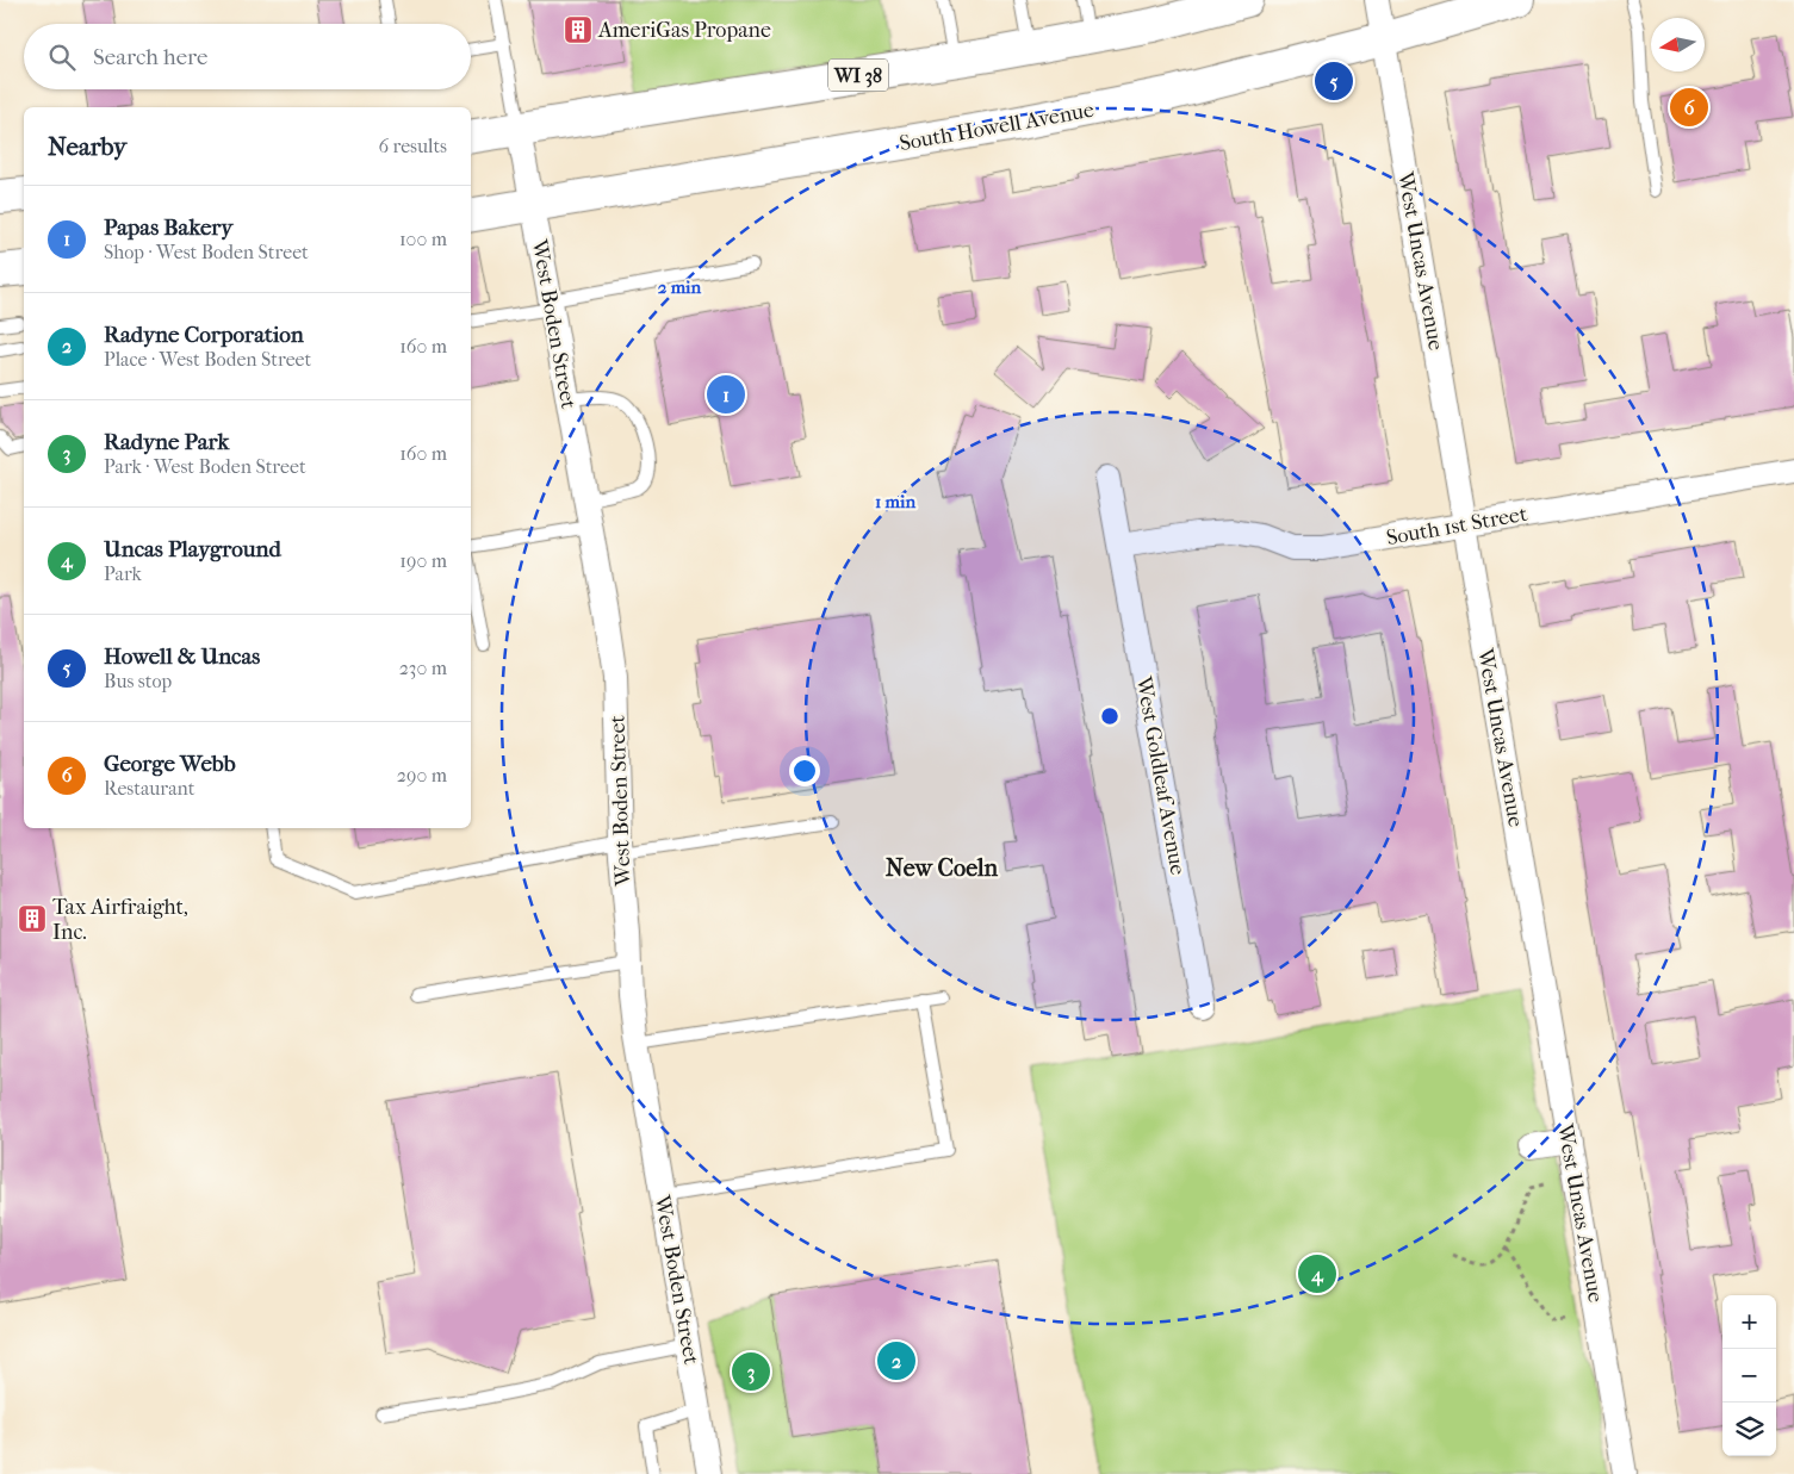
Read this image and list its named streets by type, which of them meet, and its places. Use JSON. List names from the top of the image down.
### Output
{
  "streets": {
    "main road": ["WI 38", "South Howell Avenue"],
    "street": [
      "West Uncas Avenue",
      "West Boden Street",
      "South 1st Street",
      "West Goldleaf Avenue"
    ]
  },
  "crossings": [
    ["WI 38", "West Boden Street"],
    ["South Howell Avenue", "West Uncas Avenue"],
    ["South Howell Avenue", "West Boden Street"],
    ["West Uncas Avenue", "South 1st Street"],
    ["South 1st Street", "West Goldleaf Avenue"]
  ],
  "districts": ["New Coeln"],
  "places": {
    "building": ["AmeriGas Propane", "Tax Airfraight, Inc."]
  },
  "north": "left",
  "page": {
    "search": "Search here",
    "pins": [
      "5",
      "6",
      "1",
      "4",
      "2",
      "3"
    ],
    "heading": ["Nearby", "6 results"],
    "list": [
      {
        "mark": "1",
        "name": "Papas Bakery",
        "note": "Shop · West Boden Street",
        "value": "100 m"
      },
      {
        "mark": "2",
        "name": "Radyne Corporation",
        "note": "Place · West Boden Street",
        "value": "160 m"
      },
      {
        "mark": "3",
        "name": "Radyne Park",
        "note": "Park · West Boden Street",
        "value": "160 m"
      },
      {
        "mark": "4",
        "name": "Uncas Playground",
        "note": "Park",
        "value": "190 m"
      },
      {
        "mark": "5",
        "name": "Howell & Uncas",
        "note": "Bus stop",
        "value": "230 m"
      },
      {
        "mark": "6",
        "name": "George Webb",
        "note": "Restaurant",
        "value": "290 m"
      }
    ],
    "map_buttons": ["+", "−"]
  },
  "rings": ["2 min", "1 min"]
}
